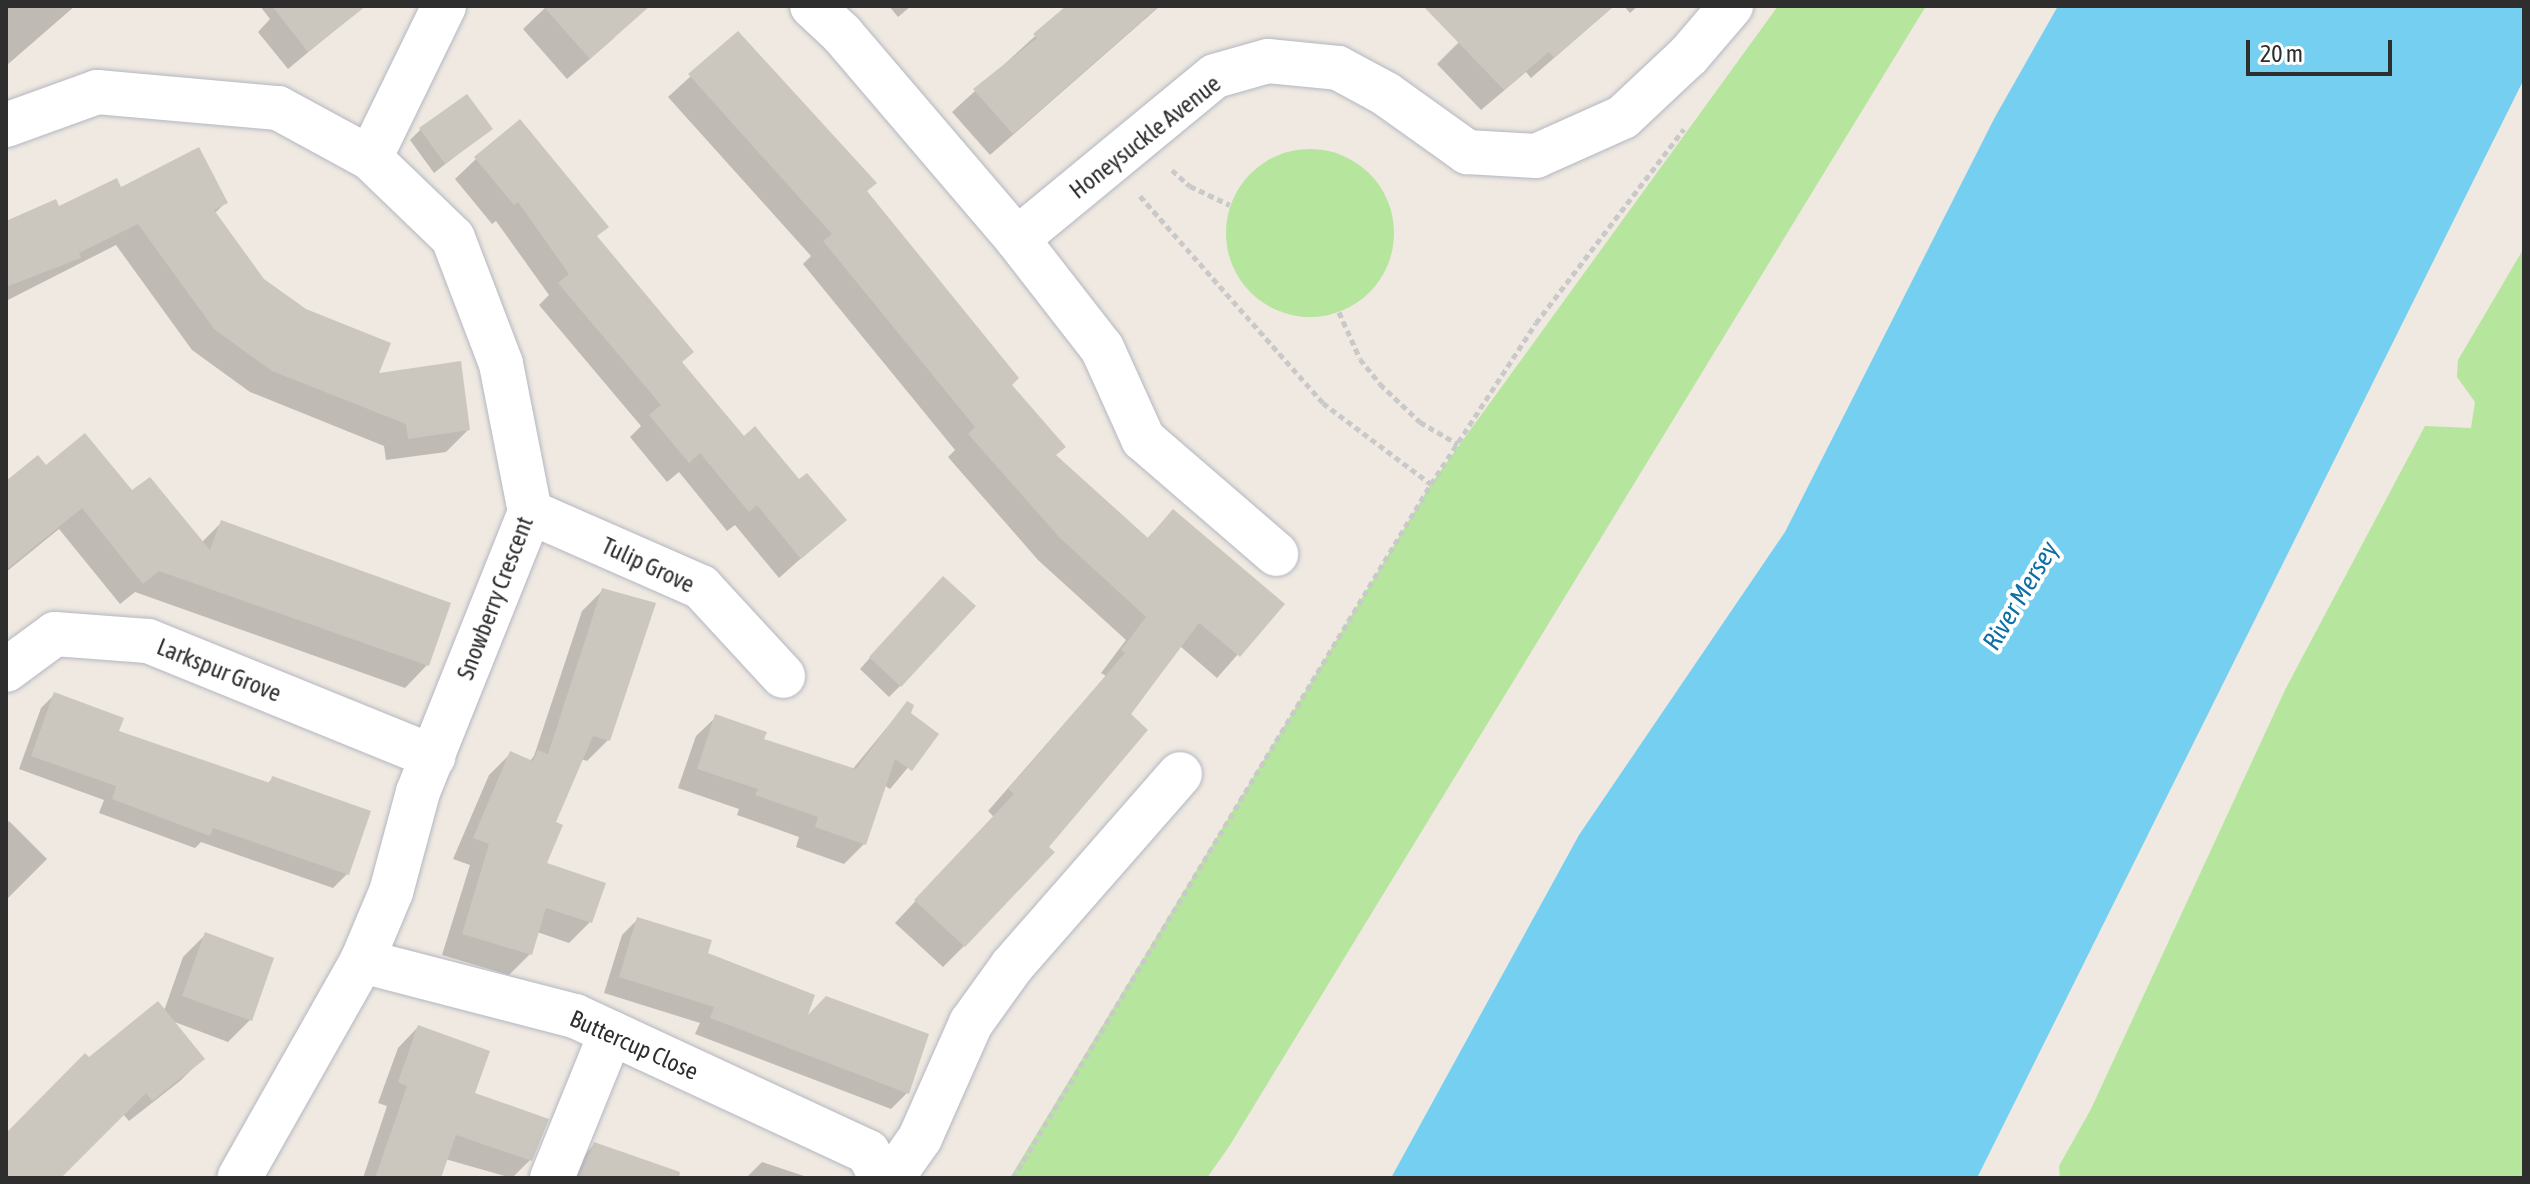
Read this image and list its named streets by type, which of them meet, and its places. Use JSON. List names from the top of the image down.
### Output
{
  "streets": {
    "street": [
      "Honeysuckle Avenue",
      "Tulip Grove",
      "Snowberry Crescent",
      "Larkspur Grove",
      "Buttercup Close"
    ]
  },
  "crossings": [
    ["Tulip Grove", "Snowberry Crescent"],
    ["Snowberry Crescent", "Larkspur Grove"],
    ["Snowberry Crescent", "Buttercup Close"]
  ],
  "water": ["River Mersey"],
  "scale_bar": "20 m"
}
